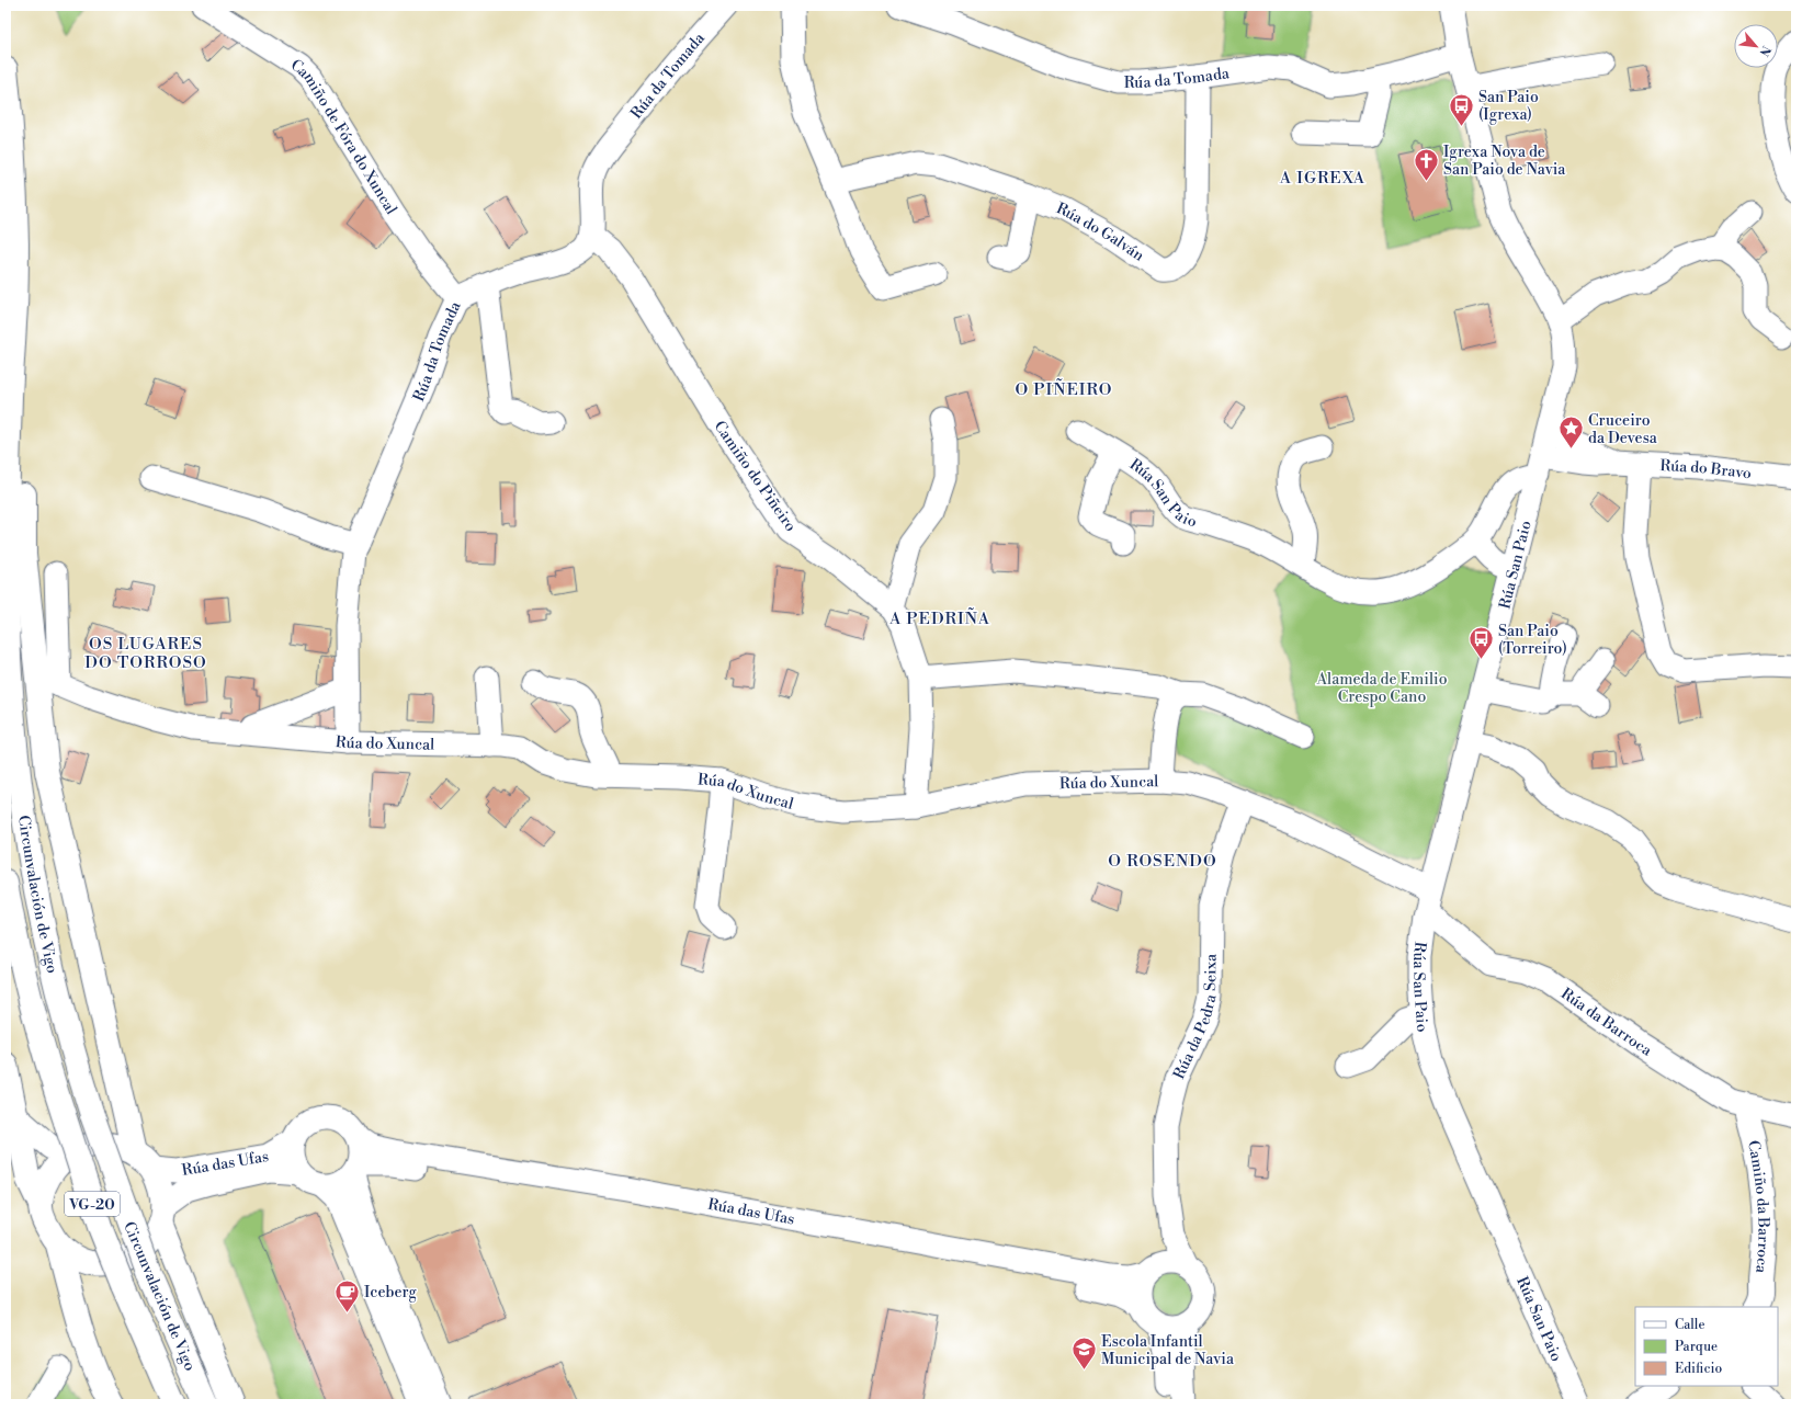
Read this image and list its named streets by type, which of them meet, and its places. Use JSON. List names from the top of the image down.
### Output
{
  "streets": {
    "main road": ["Circunvalación de Vigo", "VG-20"],
    "street": [
      "Rúa da Tomada",
      "Camiño de Fóra do Xuncal",
      "Rúa do Galván",
      "Rúa do Bravo",
      "Camiño do Piñeiro",
      "Rúa San Paio",
      "Rúa do Xuncal",
      "Rúa da Pedra Seixa",
      "Rúa da Barroca",
      "Rúa das Ufas",
      "Camiño da Barroca"
    ]
  },
  "crossings": [
    ["Rúa da Tomada", "Camiño de Fóra do Xuncal"],
    ["Rúa da Tomada", "Rúa do Galván"],
    ["Rúa da Tomada", "Camiño do Piñeiro"],
    ["Rúa da Tomada", "Rúa San Paio"],
    ["Rúa da Tomada", "Rúa do Xuncal"],
    ["Rúa do Bravo", "Rúa San Paio"],
    ["Camiño do Piñeiro", "Rúa do Xuncal"],
    ["Rúa San Paio", "Rúa do Xuncal"],
    ["Rúa San Paio", "Rúa da Barroca"],
    ["Rúa do Xuncal", "Rúa da Pedra Seixa"],
    ["Rúa da Pedra Seixa", "Rúa das Ufas"],
    ["Rúa da Barroca", "Camiño da Barroca"]
  ],
  "districts": [
    "A IGREXA",
    "O PIÑEIRO",
    "A PEDRIÑA",
    "OS LUGARES DO TORROSO",
    "O ROSENDO"
  ],
  "parks": ["Alameda de Emilio Crespo Cano"],
  "places": {
    "bus stop": ["San Paio (Igrexa)", "San Paio (Torreiro)"],
    "church": ["Igrexa Nova de San Paio de Navia"],
    "place": ["Cruceiro da Devesa"],
    "cafe": ["Iceberg"],
    "school or university": ["Escola Infantil Municipal de Navia"]
  },
  "legend": ["Calle", "Parque", "Edificio"],
  "north": "bottom right"
}
